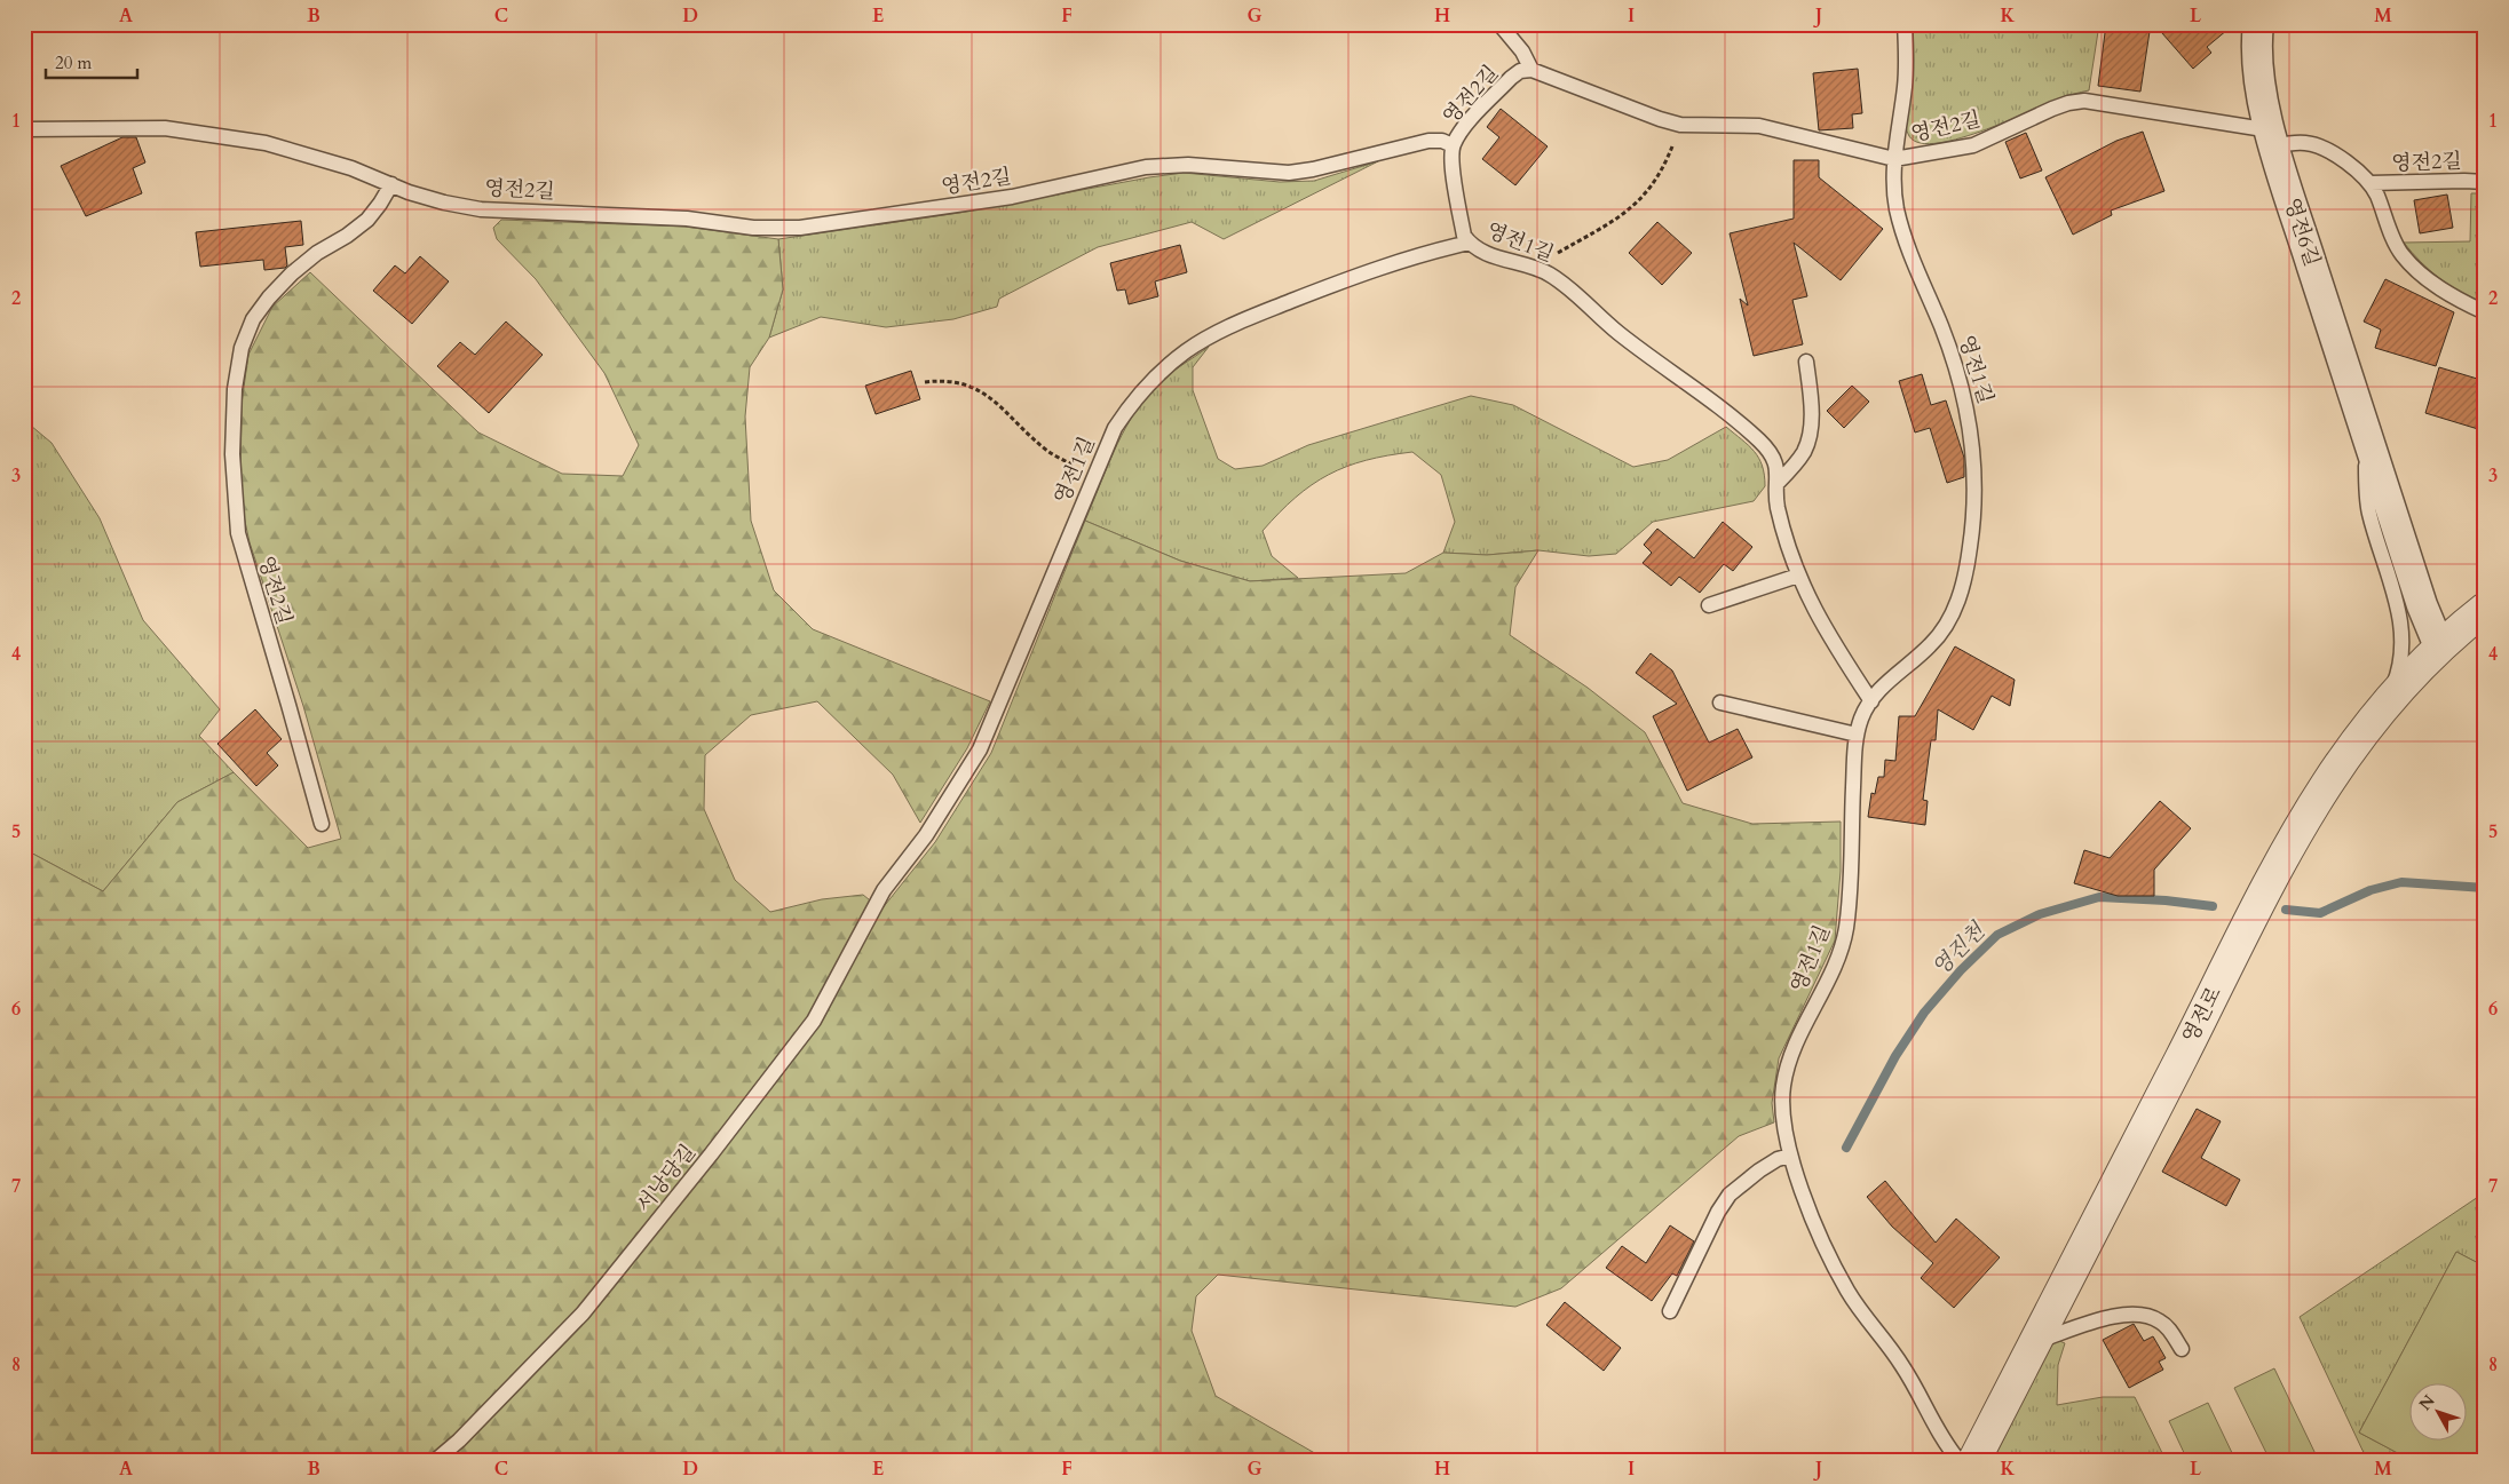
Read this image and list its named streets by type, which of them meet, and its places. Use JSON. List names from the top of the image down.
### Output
{
  "streets": {
    "street": ["영전6길", "영전로"],
    "lane": ["영전2길", "영전1길", "서낭당길"]
  },
  "crossings": [
    ["영전2길", "영전6길"],
    ["영전2길", "영전1길"],
    ["영전6길", "영전로"],
    ["영전1길", "서낭당길"]
  ],
  "water": ["영진천"],
  "scale_bar": "20 m",
  "north": "top left",
  "grid": {
    "columns": [
      "A",
      "B",
      "C",
      "D",
      "E",
      "F",
      "G",
      "H",
      "I",
      "J",
      "K",
      "L",
      "M"
    ],
    "rows": [
      "1",
      "2",
      "3",
      "4",
      "5",
      "6",
      "7",
      "8"
    ]
  }
}
